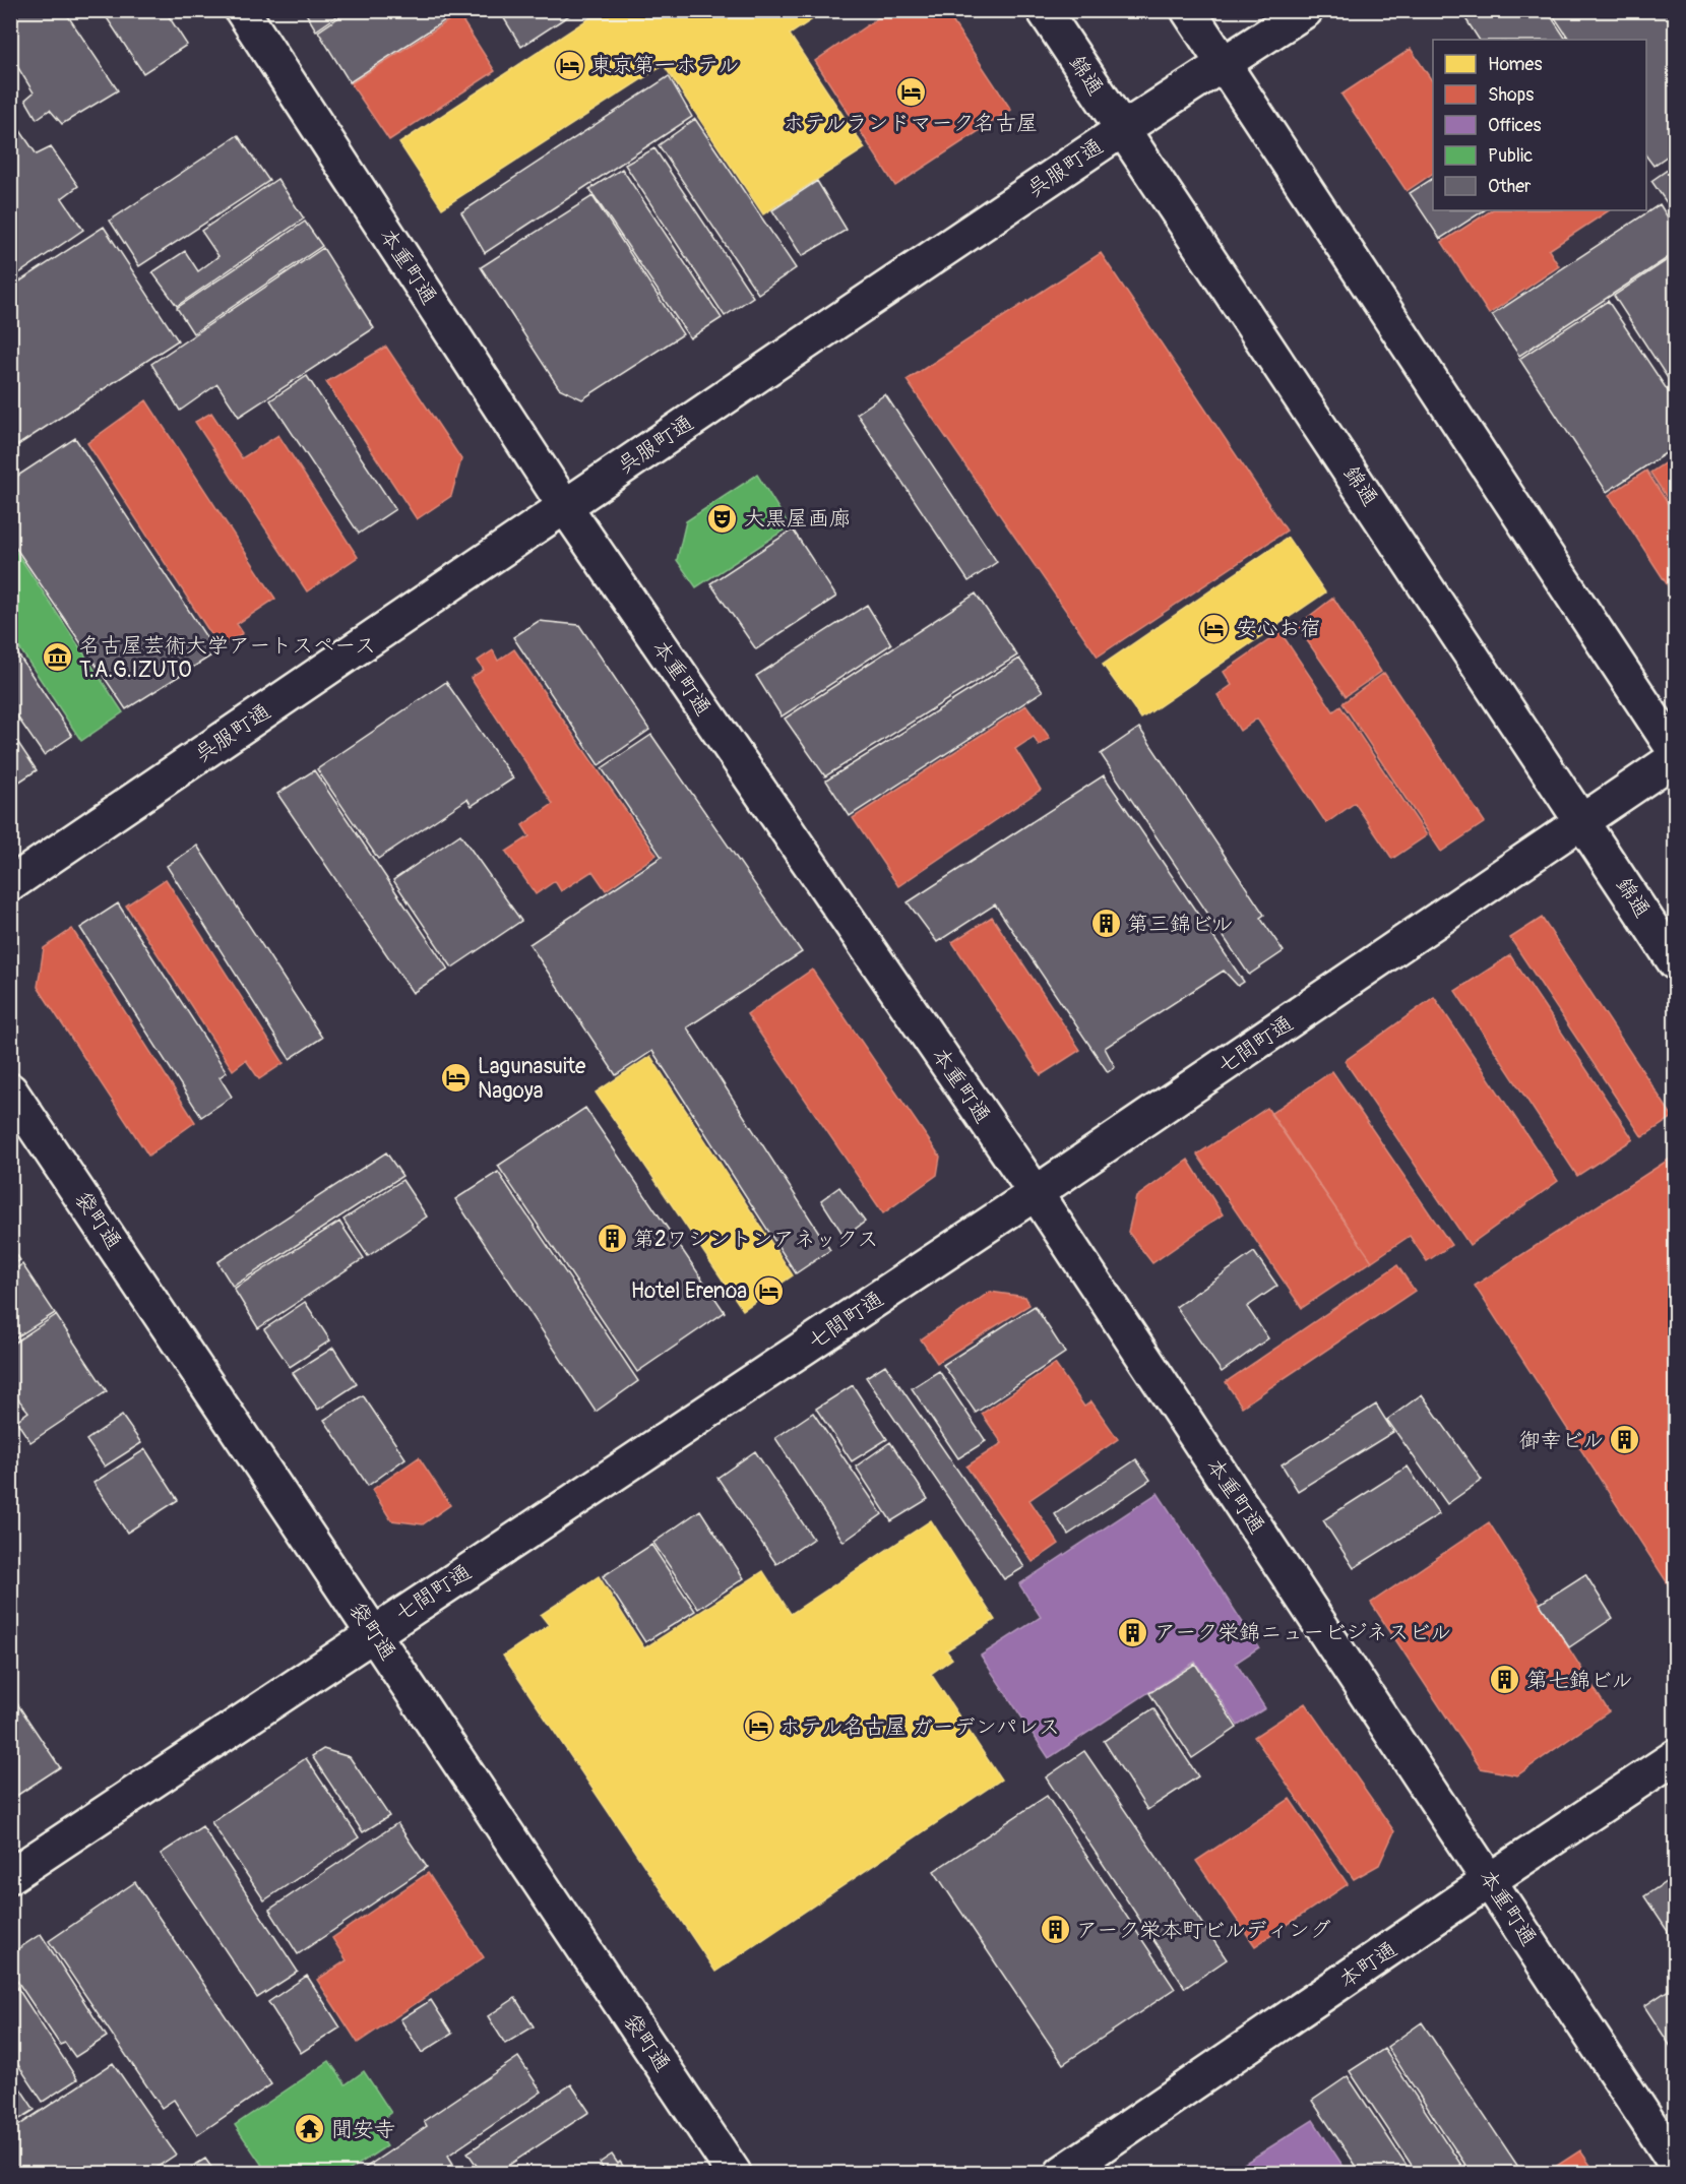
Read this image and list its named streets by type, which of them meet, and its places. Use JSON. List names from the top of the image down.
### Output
{
  "streets": {
    "street": [
      "錦通",
      "呉服町通",
      "本重町通",
      "七間町通",
      "袋町通",
      "本町通"
    ]
  },
  "crossings": [
    ["錦通", "呉服町通"],
    ["錦通", "七間町通"],
    ["呉服町通", "本重町通"],
    ["本重町通", "七間町通"],
    ["本重町通", "本町通"],
    ["七間町通", "袋町通"]
  ],
  "places": {
    "hotel": [
      "東京第一ホテル",
      "ホテルランドマーク名古屋",
      "安心お宿",
      "Lagunasuite Nagoya",
      "Hotel Erenoa",
      "ホテル名古屋 ガーデンパレス"
    ],
    "theatre": ["大黒屋画廊"],
    "museum": ["名古屋芸術大学アートスペース T.A.G.IZUTO"],
    "building": [
      "第三錦ビル",
      "第2ワシントンアネックス",
      "御幸ビル",
      "アーク栄錦ニュービジネスビル",
      "第七錦ビル",
      "アーク栄本町ビルディング"
    ],
    "temple": ["聞安寺"]
  },
  "legend": [
    "Homes",
    "Shops",
    "Offices",
    "Public",
    "Other"
  ]
}
